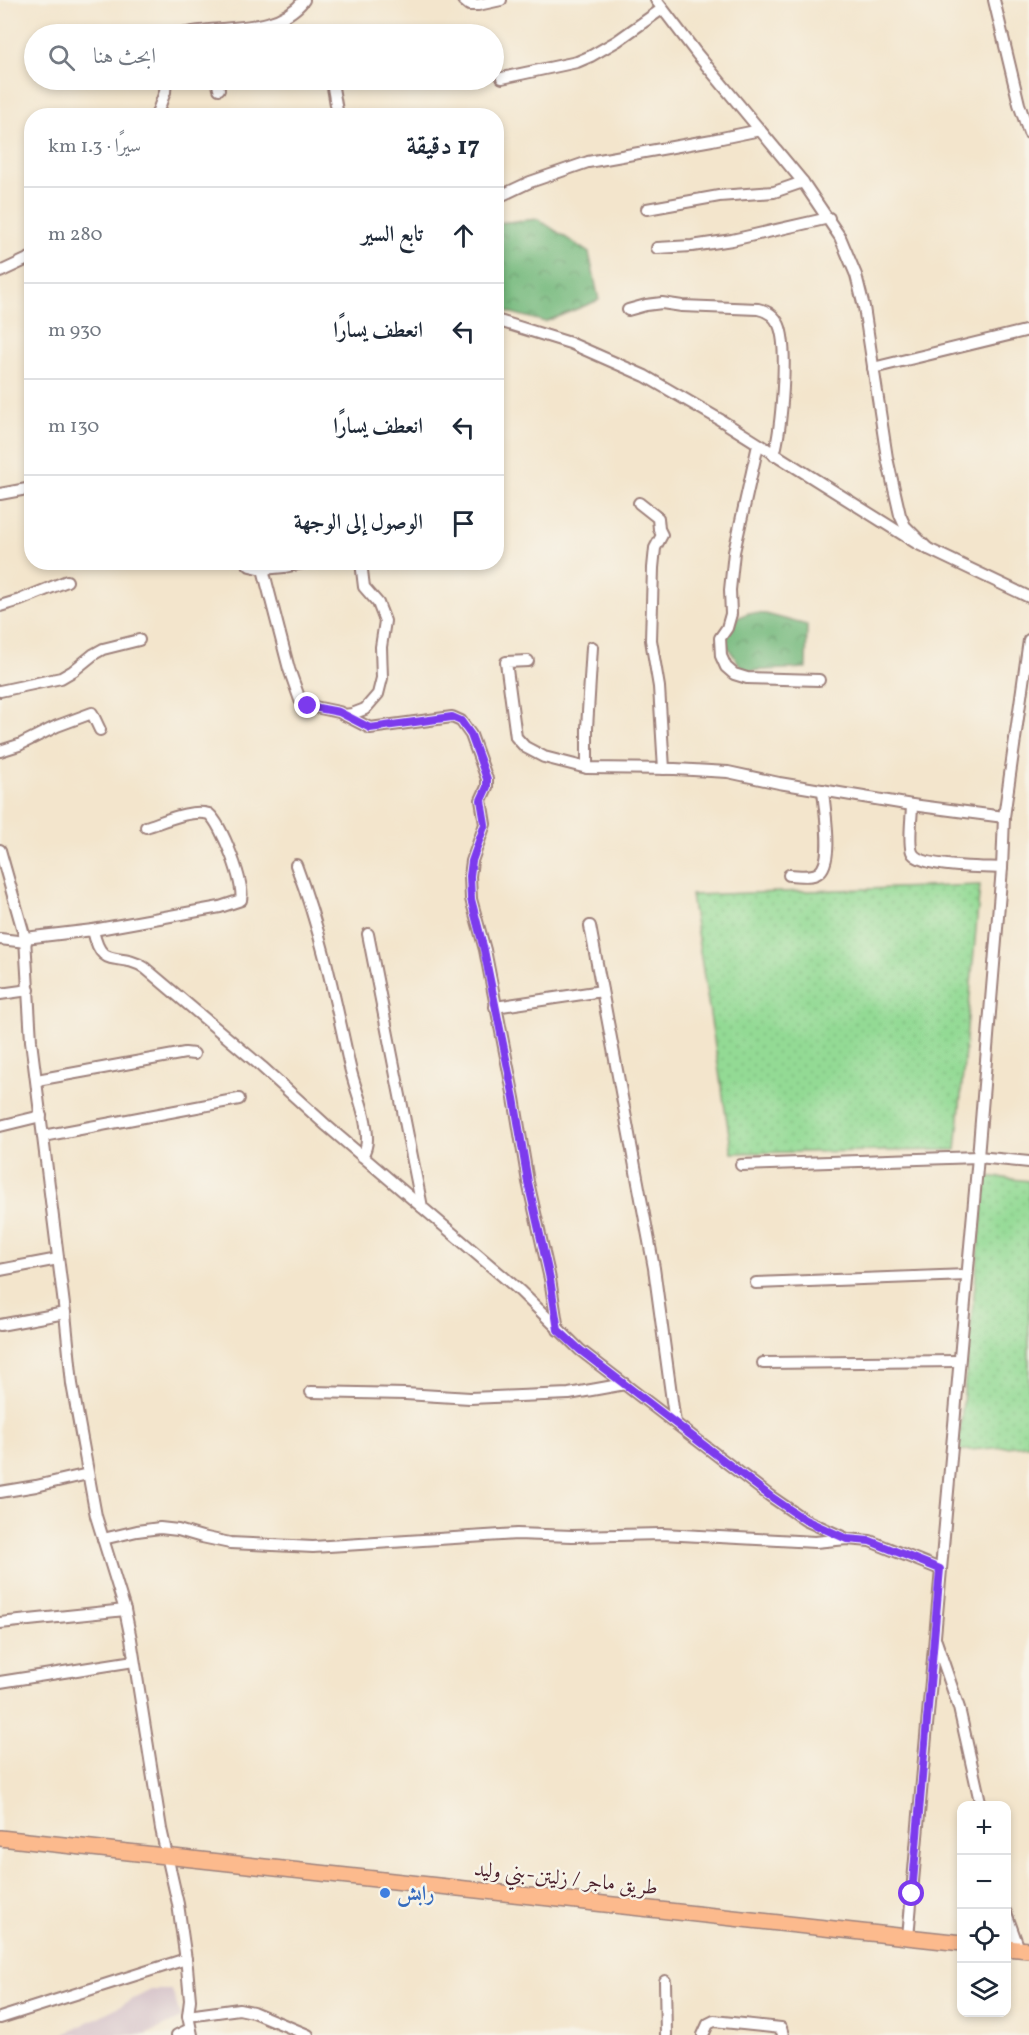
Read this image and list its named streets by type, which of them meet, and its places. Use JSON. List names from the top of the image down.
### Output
{
  "streets": {
    "highway": ["طريق ماجر / زليتن-بني وليد"]
  },
  "places": ["رابش"],
  "page": {
    "search": "ابحث هنا",
    "heading": ["17 دقيقة", "سيرًا · 1.3 km"],
    "list": [
      ["تابع السير", "280 m"],
      ["انعطف يسارًا", "930 m"],
      ["انعطف يسارًا", "130 m"],
      "الوصول إلى الوجهة"
    ],
    "map_buttons": ["+", "−"]
  }
}
